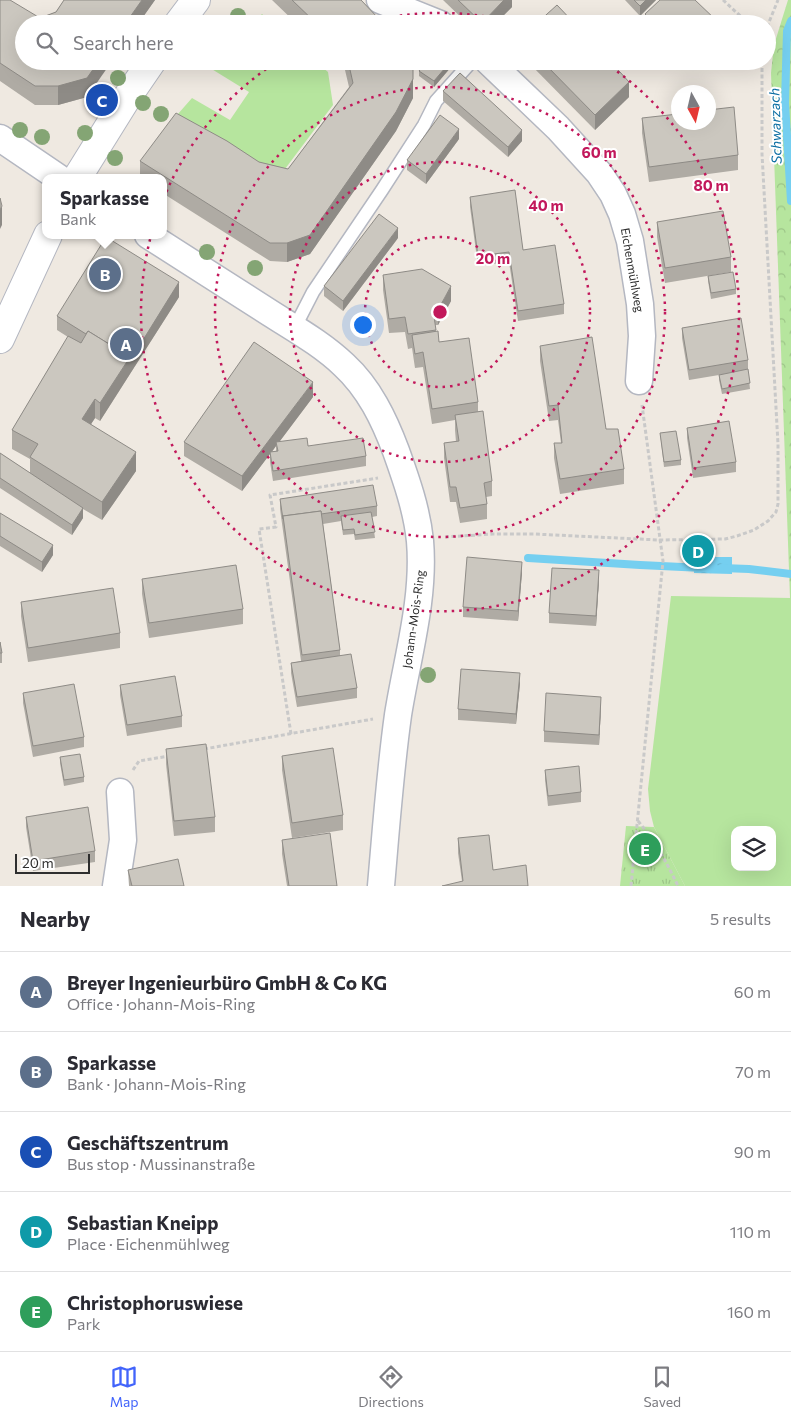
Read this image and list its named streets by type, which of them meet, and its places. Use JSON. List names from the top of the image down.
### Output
{
  "streets": {
    "street": ["Eichenmühlweg", "Johann-Mois-Ring"]
  },
  "water": ["Schwarzach"],
  "scale_bar": "20 m",
  "north": "bottom",
  "page": {
    "search": "Search here",
    "pins": [
      "C",
      "B",
      "A",
      "D",
      "E"
    ],
    "popup": ["Sparkasse", "Bank"],
    "scale": "20 m",
    "heading": ["Nearby", "5 results"],
    "list": [
      {
        "mark": "A",
        "name": "Breyer Ingenieurbüro GmbH & Co KG",
        "note": "Office · Johann-Mois-Ring",
        "value": "60 m"
      },
      {
        "mark": "B",
        "name": "Sparkasse",
        "note": "Bank · Johann-Mois-Ring",
        "value": "70 m"
      },
      {
        "mark": "C",
        "name": "Geschäftszentrum",
        "note": "Bus stop · Mussinanstraße",
        "value": "90 m"
      },
      {
        "mark": "D",
        "name": "Sebastian Kneipp",
        "note": "Place · Eichenmühlweg",
        "value": "110 m"
      },
      {
        "mark": "E",
        "name": "Christophoruswiese",
        "note": "Park",
        "value": "160 m"
      }
    ],
    "nav": ["Map", "Directions", "Saved"]
  },
  "rings": [
    "60 m",
    "80 m",
    "40 m",
    "20 m"
  ]
}
